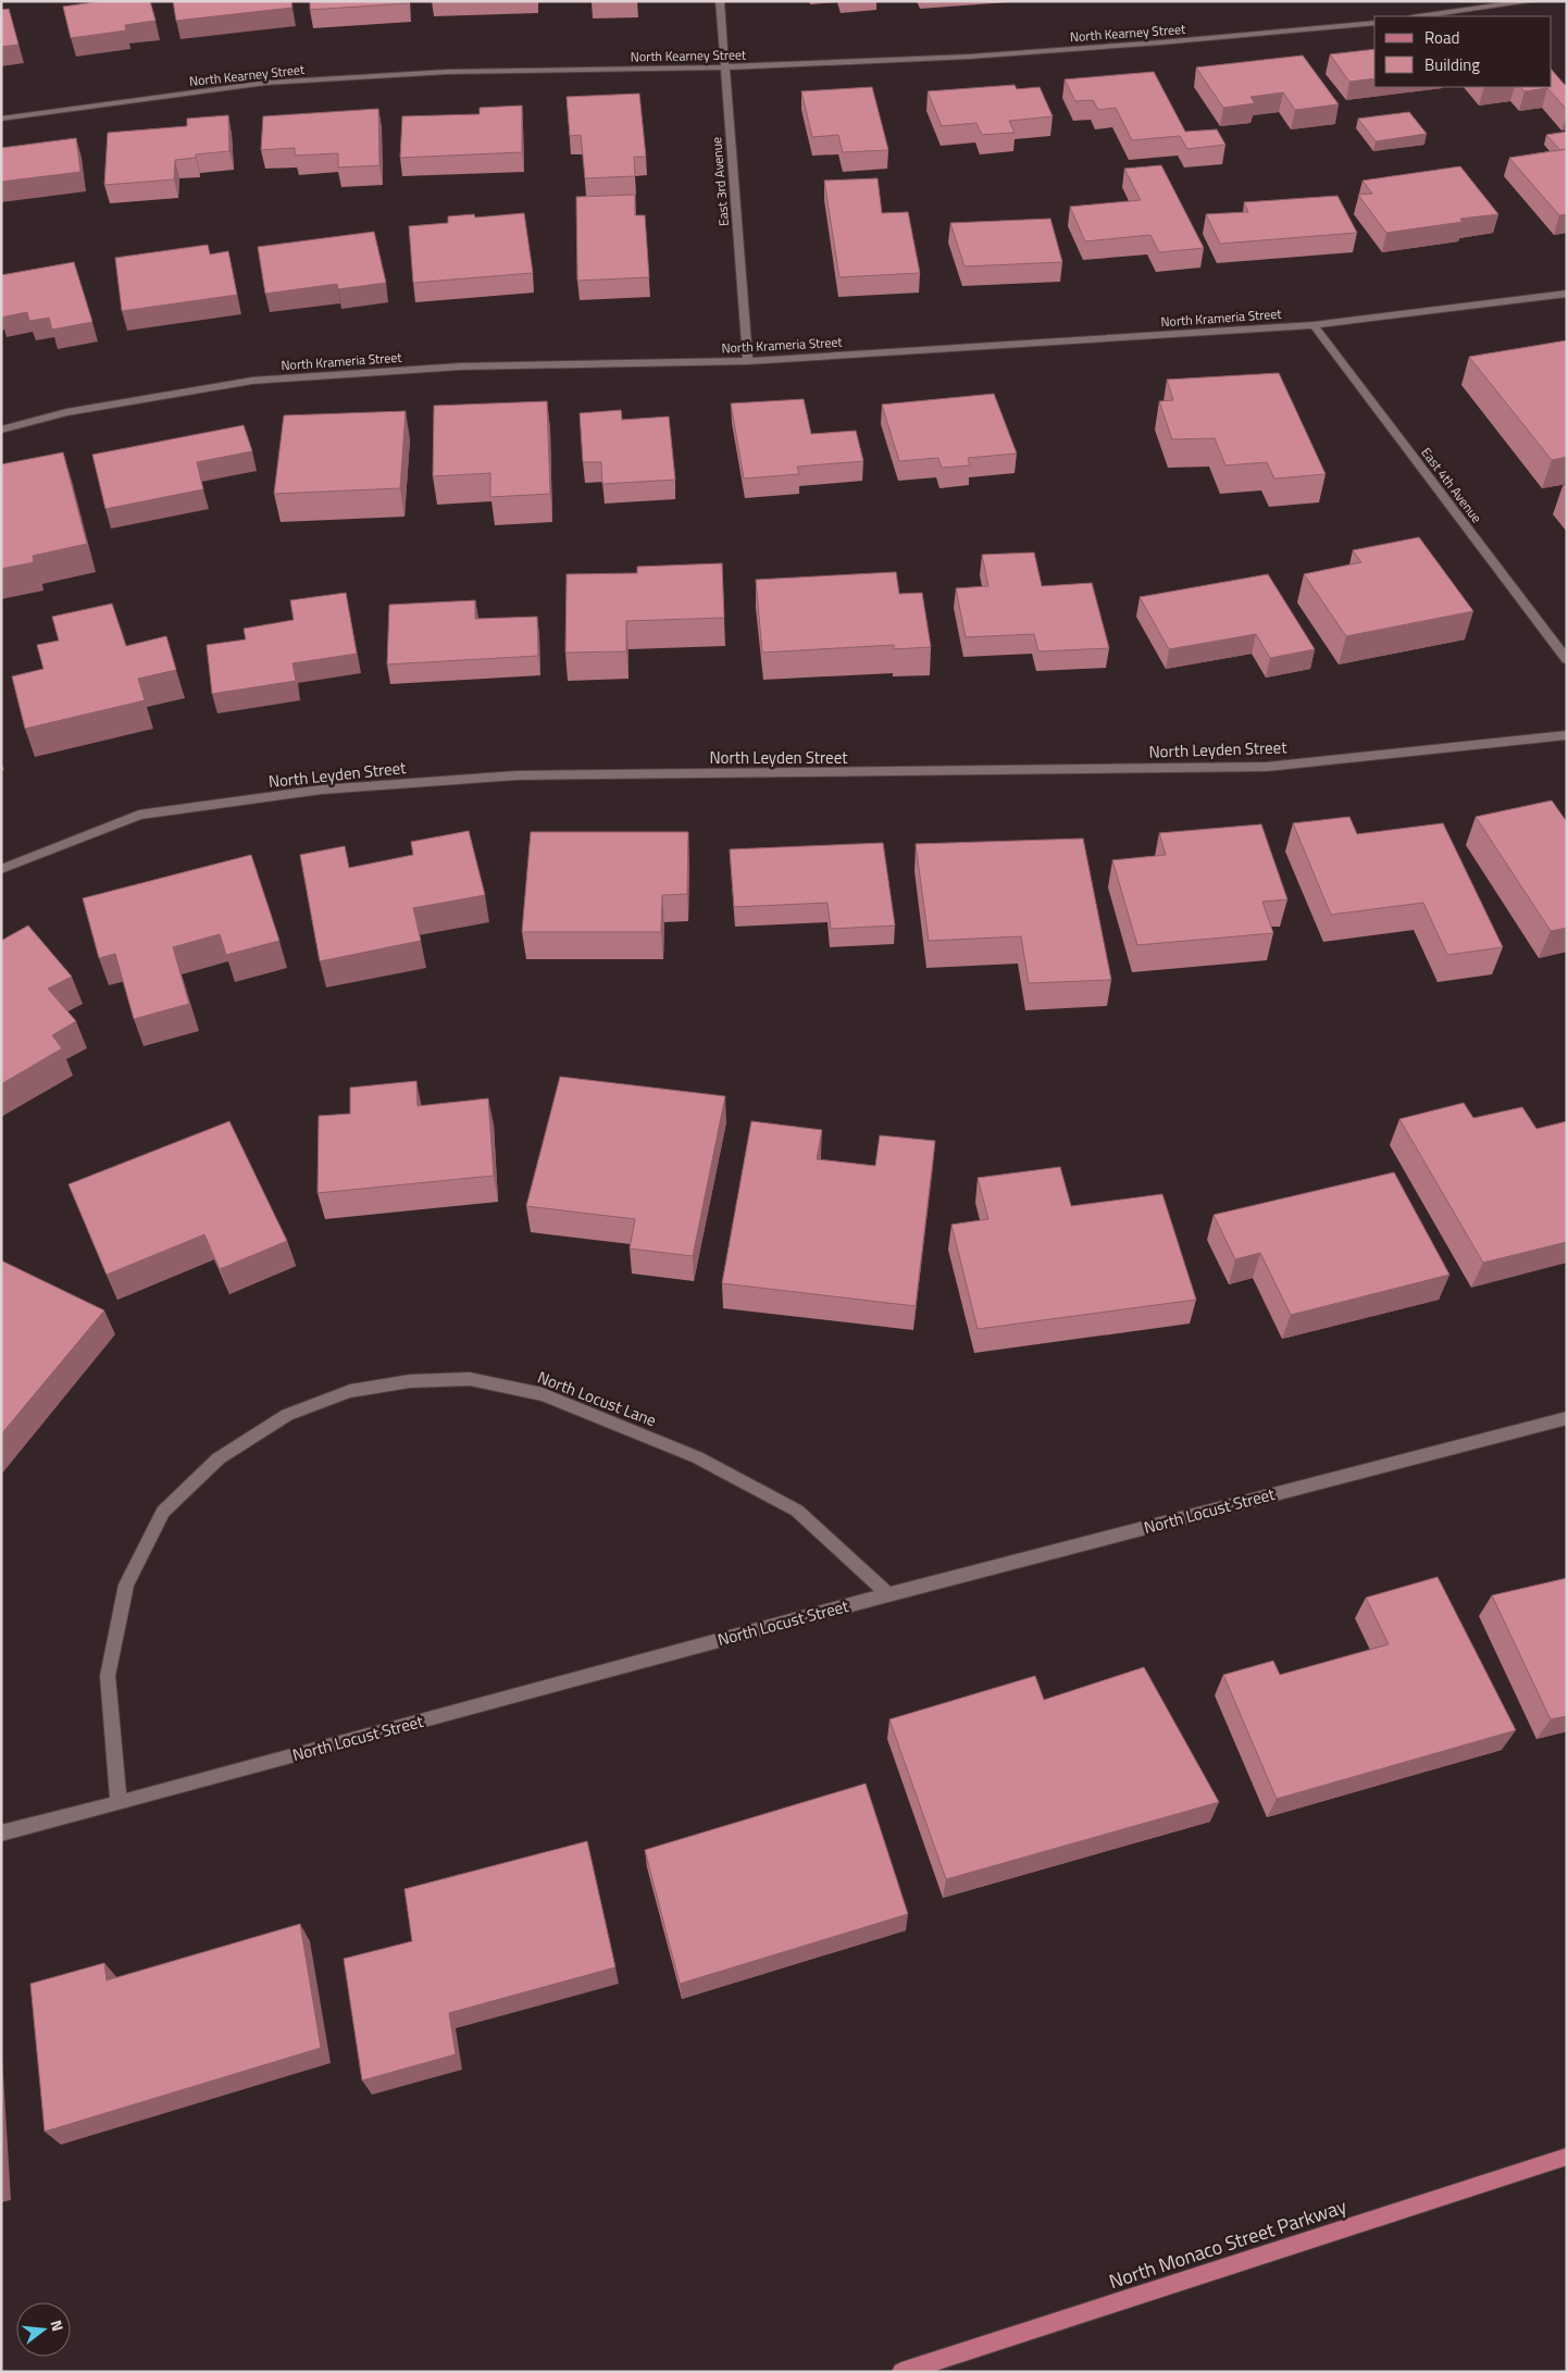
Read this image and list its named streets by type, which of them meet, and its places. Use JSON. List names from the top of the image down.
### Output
{
  "streets": {
    "main road": ["North Monaco Street Parkway"],
    "street": [
      "North Kearney Street",
      "East 3rd Avenue",
      "North Krameria Street",
      "East 4th Avenue",
      "North Leyden Street",
      "North Locust Lane",
      "North Locust Street"
    ]
  },
  "crossings": [
    ["North Kearney Street", "East 3rd Avenue"],
    ["East 3rd Avenue", "North Krameria Street"],
    ["North Krameria Street", "East 4th Avenue"],
    ["North Locust Lane", "North Locust Street"]
  ],
  "legend": ["Road", "Building"],
  "north": "right"
}
